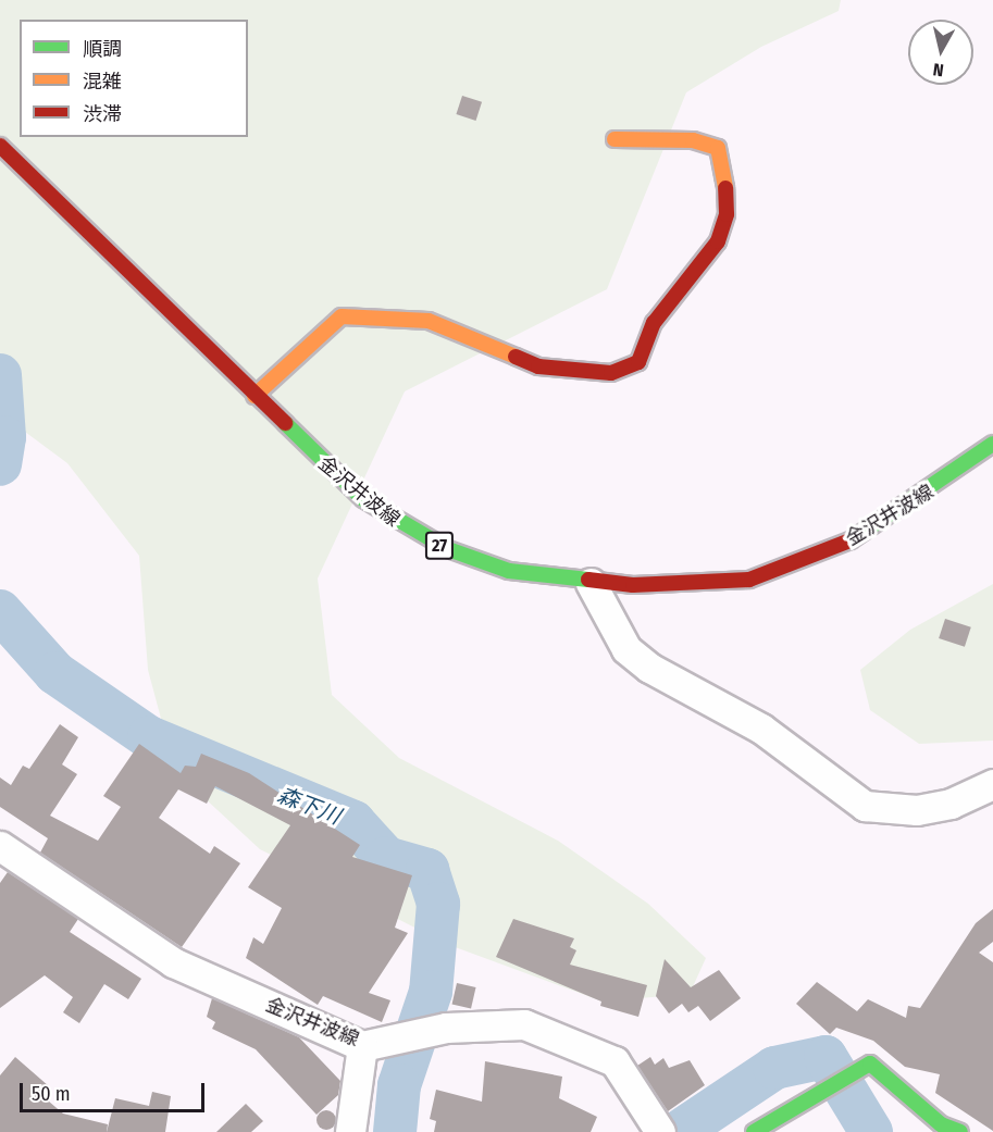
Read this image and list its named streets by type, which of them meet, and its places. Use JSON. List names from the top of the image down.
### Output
{
  "streets": {
    "main road": ["金沢井波線", "27"]
  },
  "water": ["森下川"],
  "legend": ["順調", "混雑", "渋滞"],
  "scale_bar": "50 m",
  "north": "bottom"
}
